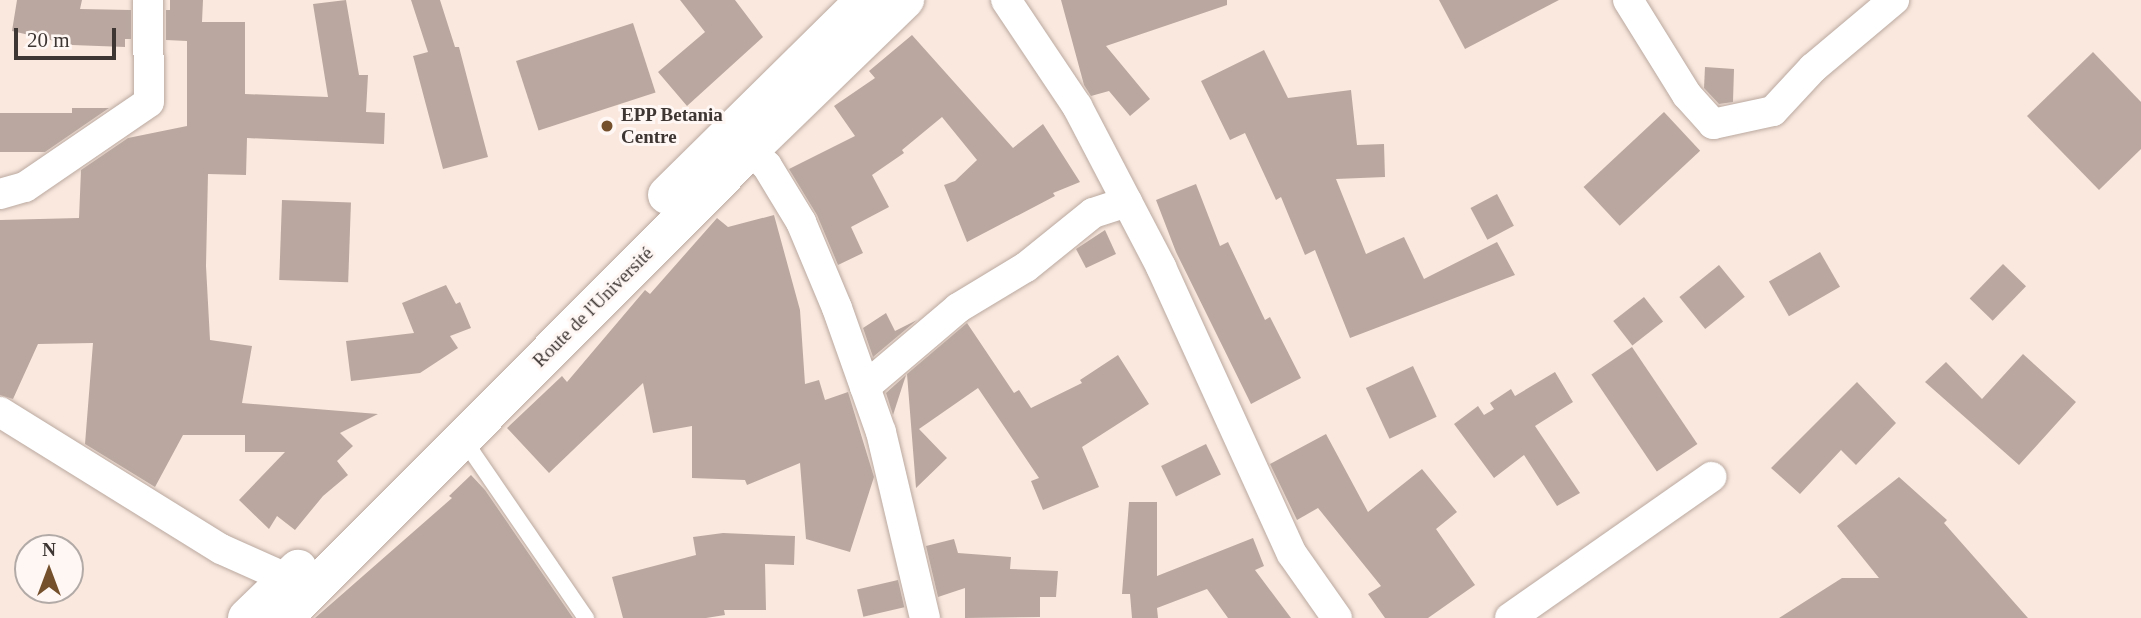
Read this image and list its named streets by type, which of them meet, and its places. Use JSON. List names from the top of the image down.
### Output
{
  "streets": {
    "main road": ["Route de l'Université"]
  },
  "places": ["EPP Betania Centre"],
  "scale_bar": "20 m",
  "north": "top"
}
